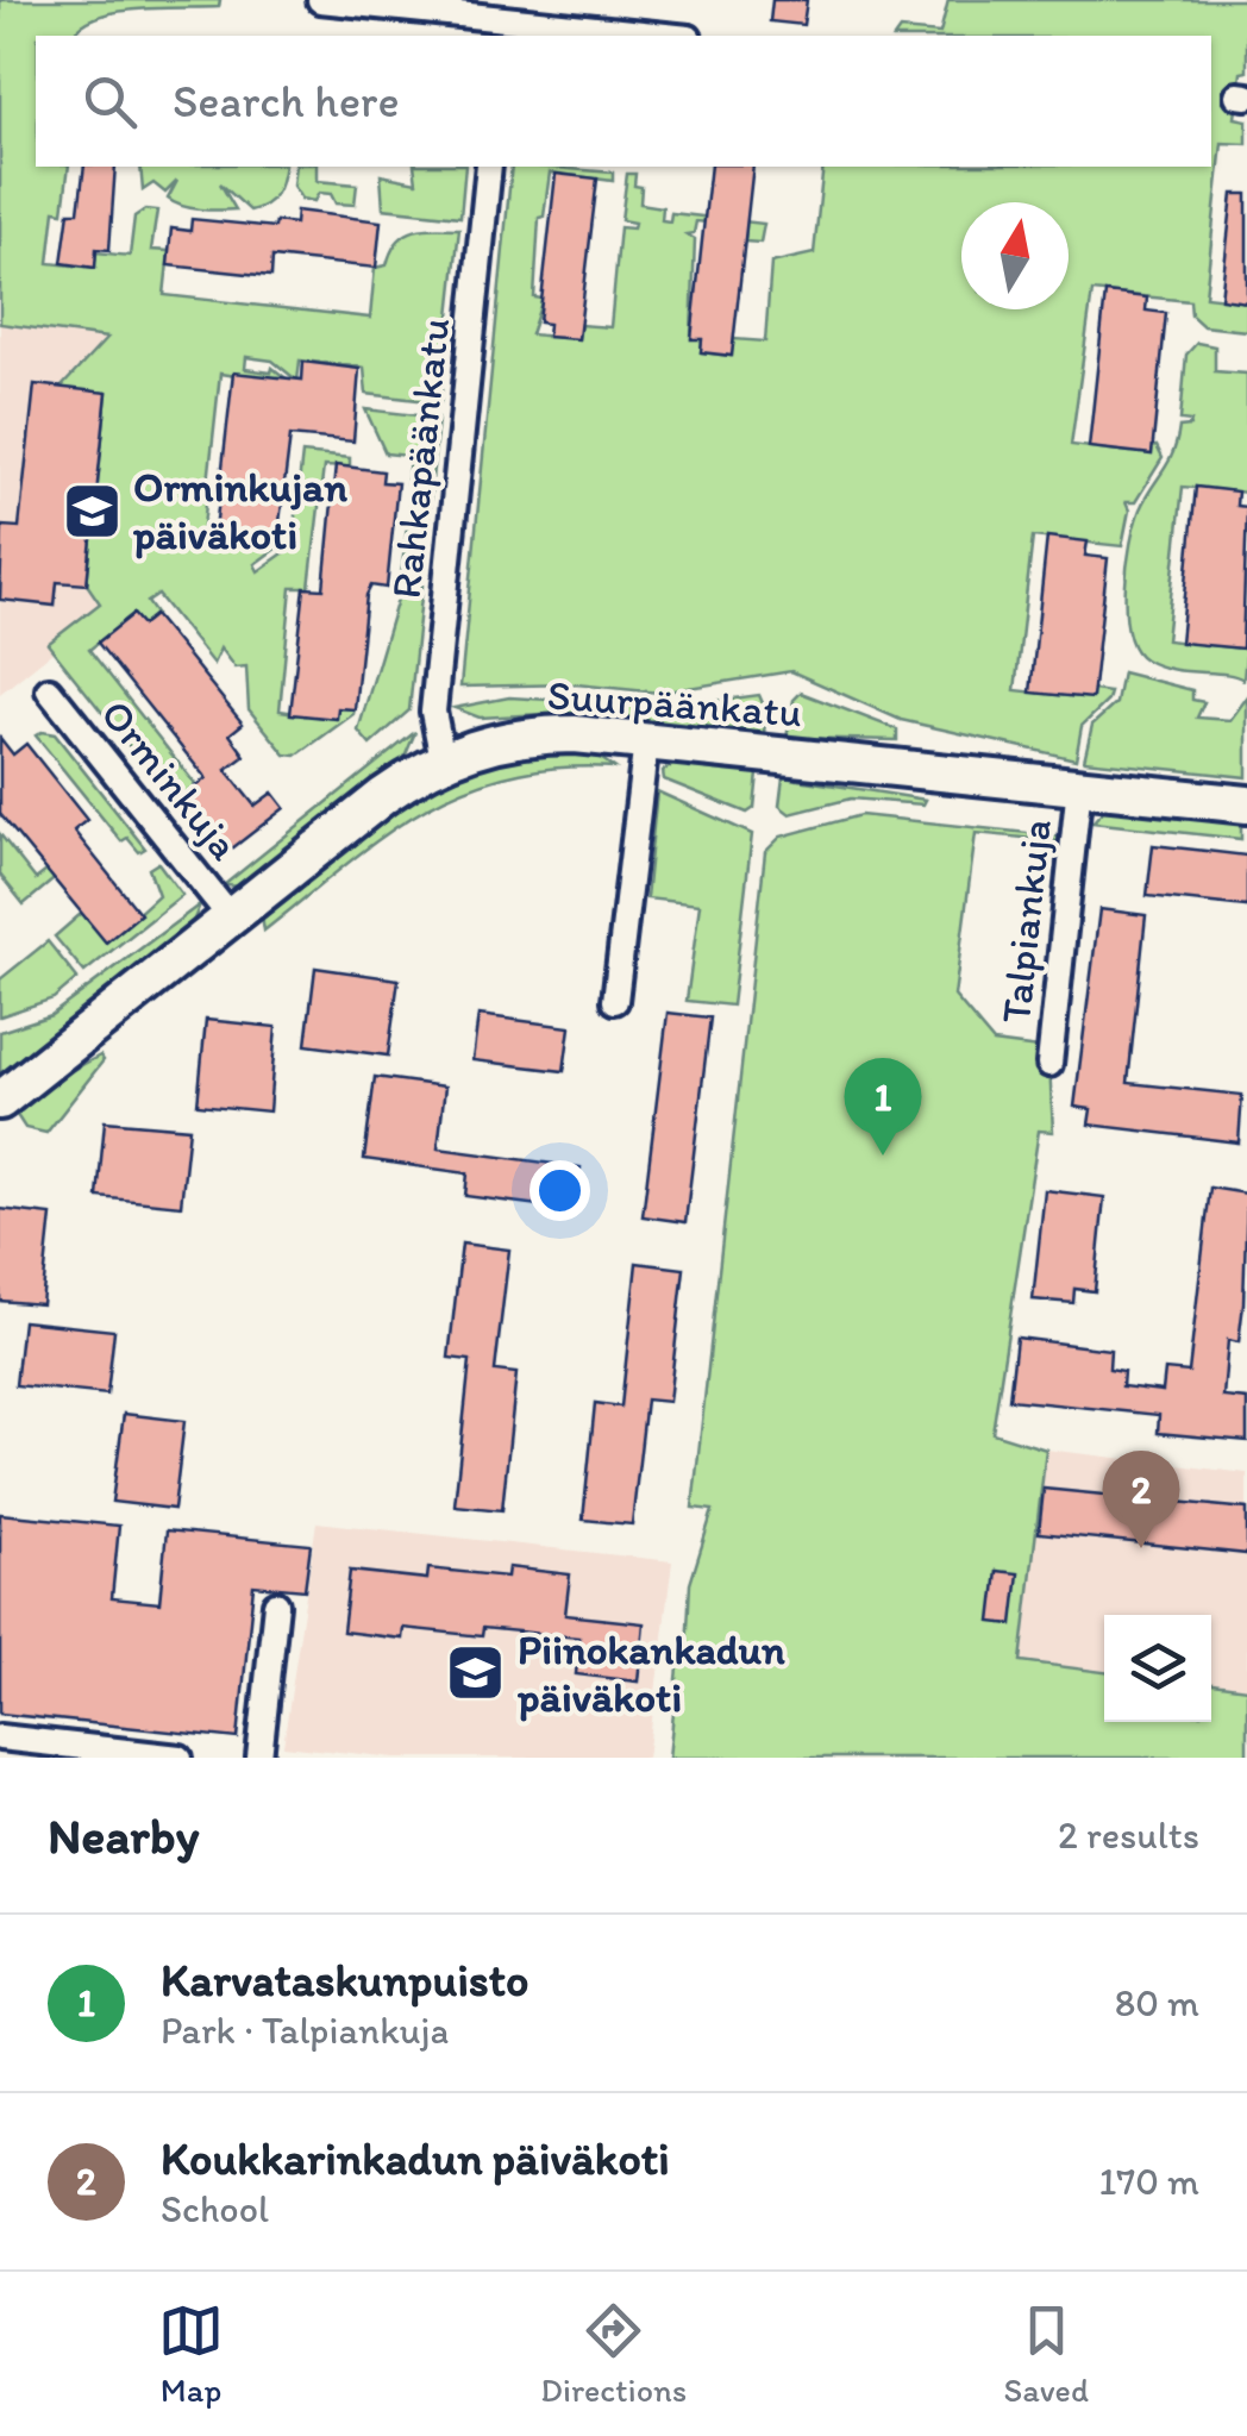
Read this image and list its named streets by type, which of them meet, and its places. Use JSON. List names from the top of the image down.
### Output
{
  "streets": {
    "street": [
      "Rahkapäänkatu",
      "Suurpäänkatu",
      "Orminkuja",
      "Talpiankuja"
    ]
  },
  "crossings": [
    ["Rahkapäänkatu", "Suurpäänkatu"],
    ["Suurpäänkatu", "Orminkuja"],
    ["Suurpäänkatu", "Talpiankuja"]
  ],
  "places": {
    "school or university": ["Orminkujan päiväkoti", "Piinokankadun päiväkoti"]
  },
  "north": "top",
  "page": {
    "search": "Search here",
    "pins": ["1", "2"],
    "heading": ["Nearby", "2 results"],
    "list": [
      {
        "mark": "1",
        "name": "Karvataskunpuisto",
        "note": "Park · Talpiankuja",
        "value": "80 m"
      },
      {
        "mark": "2",
        "name": "Koukkarinkadun päiväkoti",
        "note": "School",
        "value": "170 m"
      }
    ],
    "nav": ["Map", "Directions", "Saved"]
  }
}
